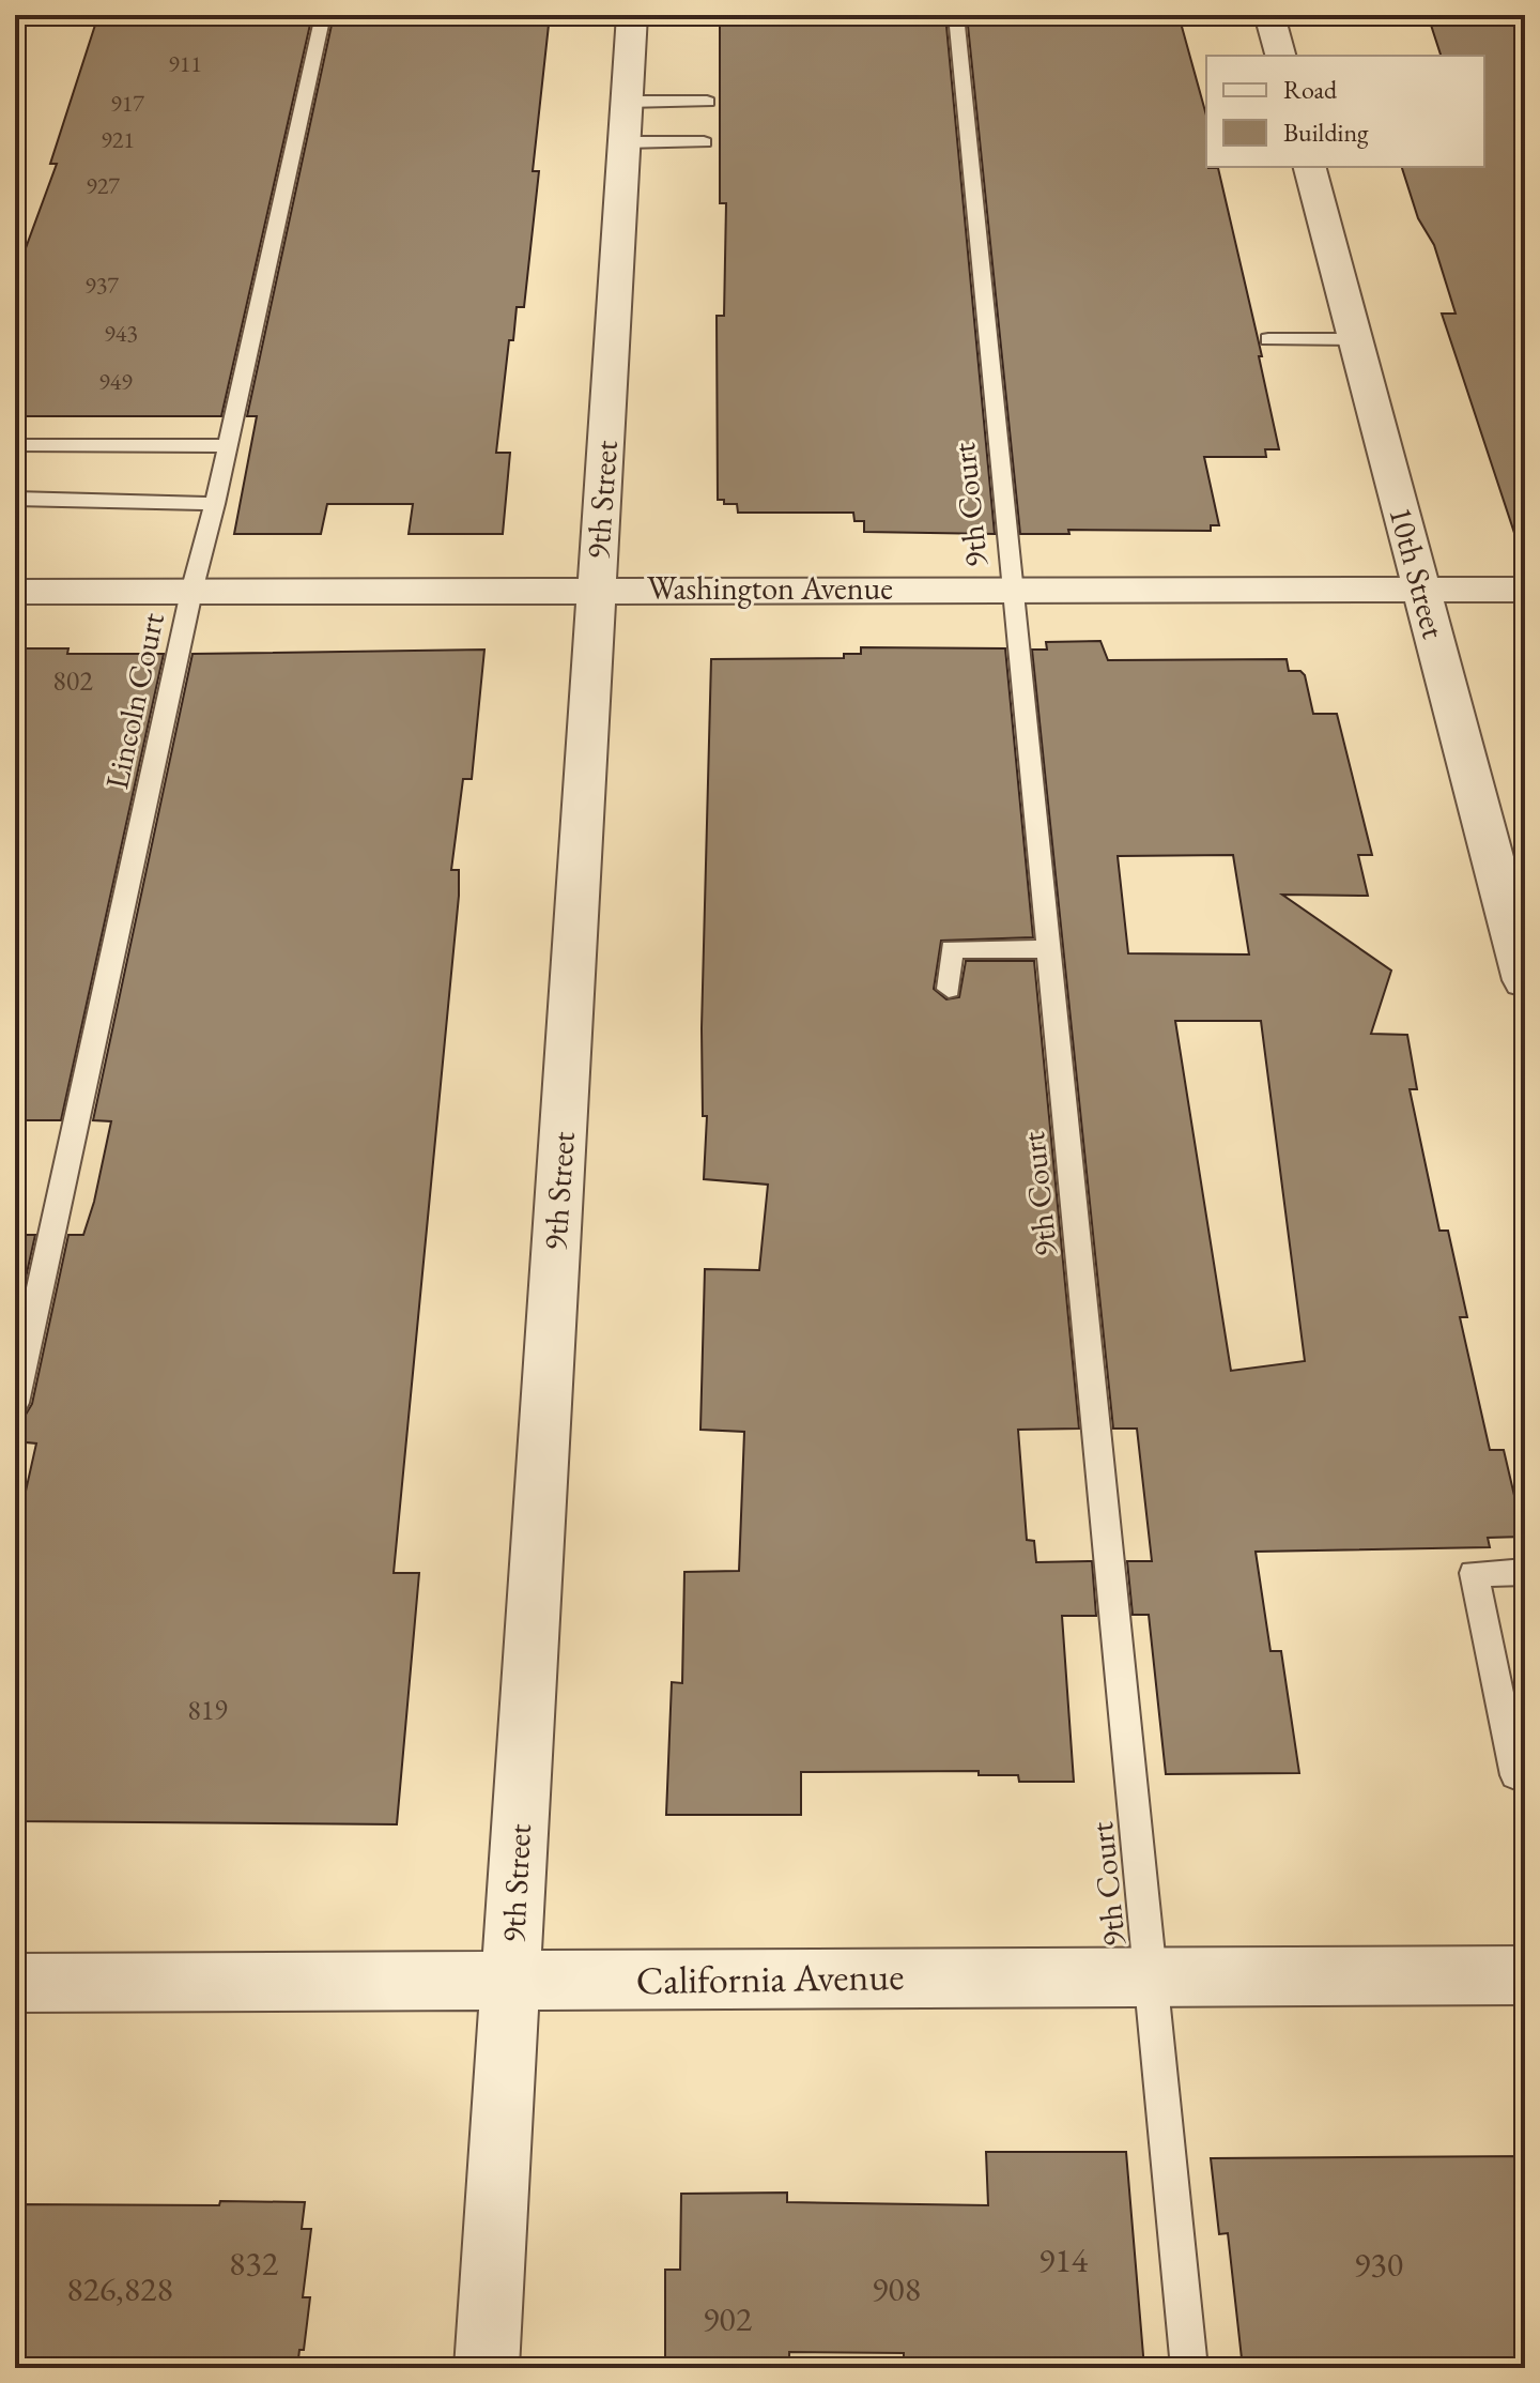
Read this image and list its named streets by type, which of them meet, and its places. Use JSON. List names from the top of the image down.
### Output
{
  "streets": {
    "street": [
      "9th Street",
      "10th Street",
      "Washington Avenue",
      "California Avenue"
    ],
    "lane": ["9th Court", "Lincoln Court"]
  },
  "crossings": [
    ["9th Street", "Washington Avenue"],
    ["9th Street", "California Avenue"],
    ["9th Court", "Washington Avenue"],
    ["9th Court", "California Avenue"],
    ["10th Street", "Washington Avenue"],
    ["Washington Avenue", "Lincoln Court"]
  ],
  "house_numbers": [
    "911",
    "917",
    "921",
    "927",
    "937",
    "943",
    "949",
    "802",
    "819",
    "914",
    "832",
    "930",
    "826,828",
    "908",
    "902"
  ],
  "legend": ["Road", "Building"]
}
